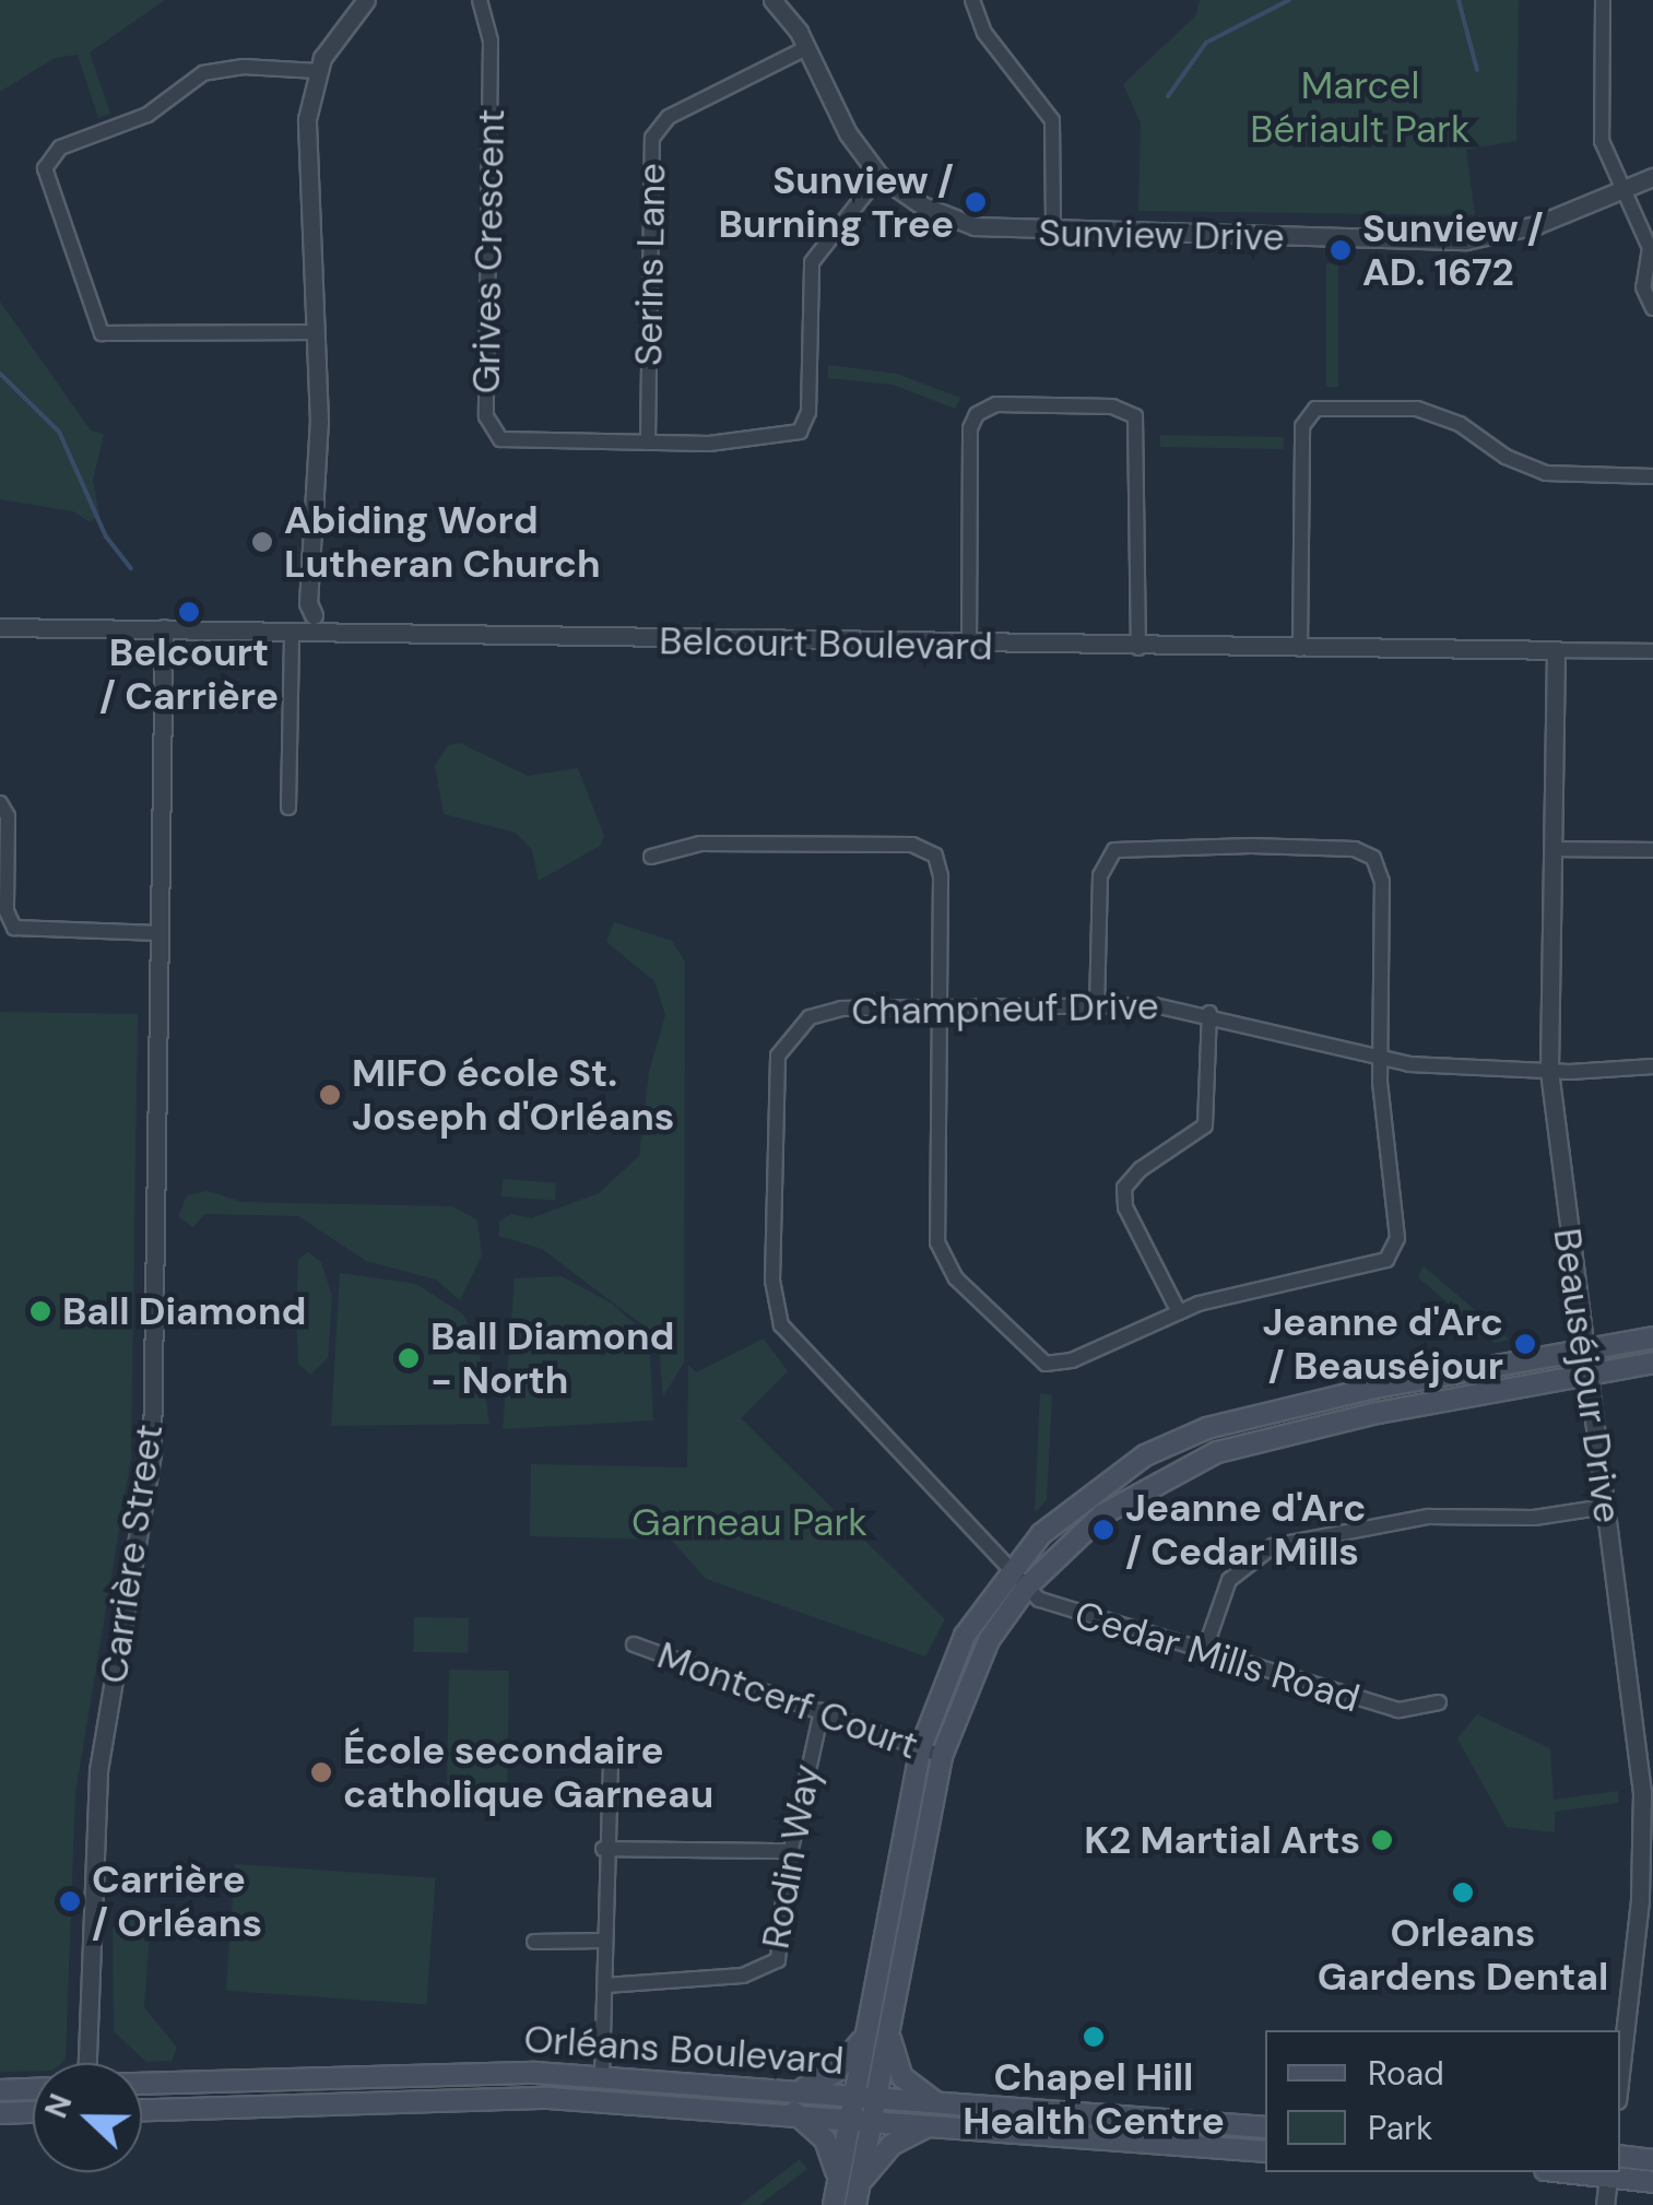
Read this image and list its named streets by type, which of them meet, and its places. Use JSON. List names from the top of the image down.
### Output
{
  "streets": {
    "main road": ["Orléans Boulevard"],
    "street": [
      "Sunview Drive",
      "Grives Crescent",
      "Serins Lane",
      "Belcourt Boulevard",
      "Champneuf Drive",
      "Beauséjour Drive",
      "Carrière Street",
      "Cedar Mills Road",
      "Montcerf Court",
      "Rodin Way"
    ]
  },
  "crossings": [
    ["Sunview Drive", "Grives Crescent"],
    ["Sunview Drive", "Serins Lane"],
    ["Grives Crescent", "Serins Lane"],
    ["Belcourt Boulevard", "Beauséjour Drive"],
    ["Belcourt Boulevard", "Carrière Street"],
    ["Champneuf Drive", "Beauséjour Drive"],
    ["Champneuf Drive", "Cedar Mills Road"],
    ["Montcerf Court", "Rodin Way"]
  ],
  "parks": ["Marcel Bériault Park", "Garneau Park"],
  "places": [
    "Sunview / Burning Tree",
    "Sunview / AD. 1672",
    "Abiding Word Lutheran Church",
    "Belcourt / Carrière",
    "MIFO école St. Joseph d'Orléans",
    "Ball Diamond",
    "Jeanne d'Arc / Beauséjour",
    "Ball Diamond - North",
    "Jeanne d'Arc / Cedar Mills",
    "École secondaire catholique Garneau",
    "K2 Martial Arts",
    "Orleans Gardens Dental",
    "Carrière / Orléans",
    "Chapel Hill Health Centre"
  ],
  "legend": ["Road", "Park"],
  "north": "left"
}
